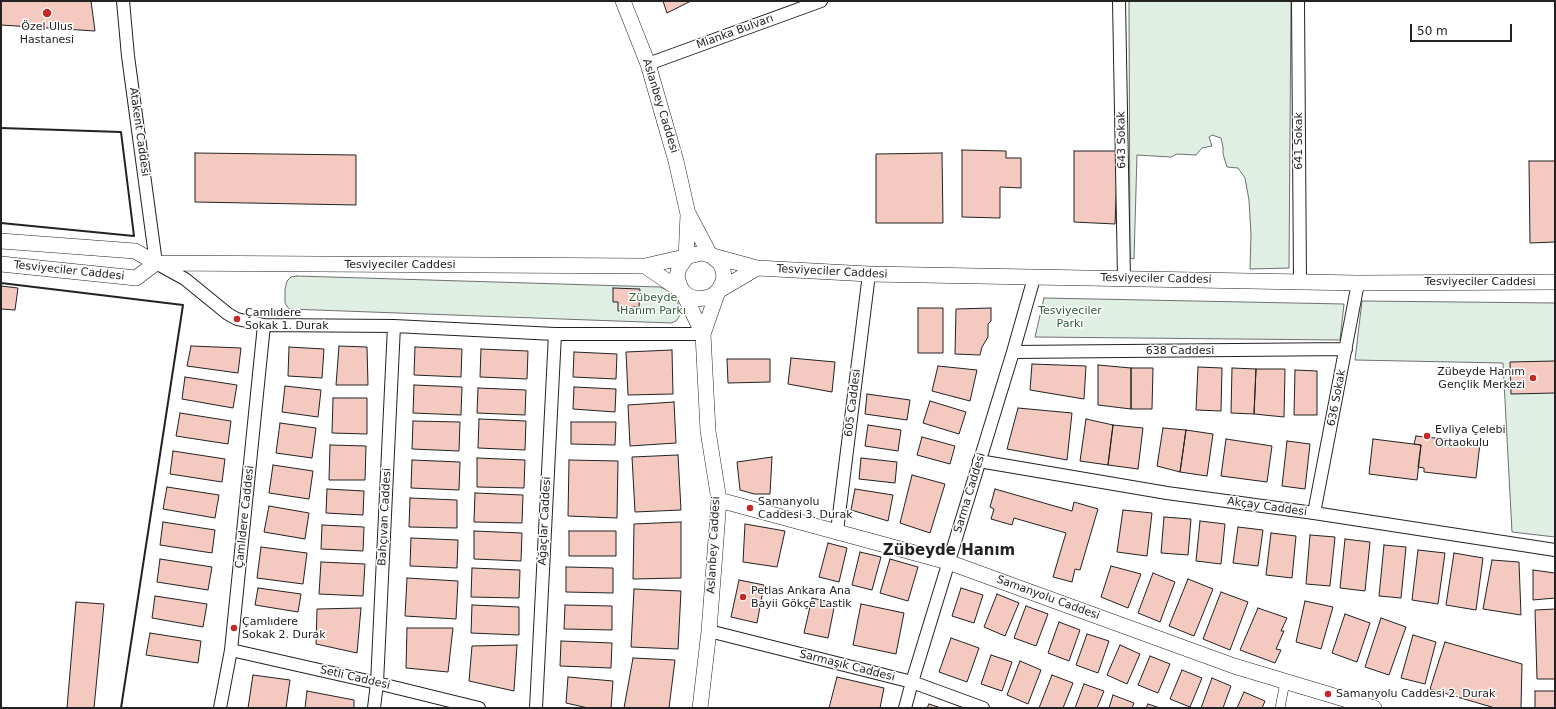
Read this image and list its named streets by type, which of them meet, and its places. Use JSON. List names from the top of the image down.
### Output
{
  "streets": {
    "street": [
      "Mianka Bulvarı",
      "Aslanbey Caddesi",
      "Atakent Caddesi",
      "643 Sokak",
      "641 Sokak",
      "Tesviyeciler Caddesi",
      "638 Caddesi",
      "636 Sokak",
      "605 Caddesi",
      "Sarma Caddesi",
      "Akçay Caddesi",
      "Çamlıdere Caddesi",
      "Bahçıvan Caddesi",
      "Ağaçlar Caddesi",
      "Samanyolu Caddesi",
      "Sarmaşık Caddesi",
      "Setli Caddesi"
    ]
  },
  "crossings": [
    ["Mianka Bulvarı", "Aslanbey Caddesi"],
    ["Aslanbey Caddesi", "Samanyolu Caddesi"],
    ["Aslanbey Caddesi", "Sarmaşık Caddesi"],
    ["Atakent Caddesi", "Tesviyeciler Caddesi"],
    ["643 Sokak", "Tesviyeciler Caddesi"],
    ["641 Sokak", "Tesviyeciler Caddesi"],
    ["Tesviyeciler Caddesi", "636 Sokak"],
    ["Tesviyeciler Caddesi", "605 Caddesi"],
    ["Tesviyeciler Caddesi", "Sarma Caddesi"],
    ["638 Caddesi", "636 Sokak"],
    ["638 Caddesi", "Sarma Caddesi"],
    ["636 Sokak", "Akçay Caddesi"],
    ["605 Caddesi", "Samanyolu Caddesi"],
    ["Sarma Caddesi", "Akçay Caddesi"],
    ["Sarma Caddesi", "Samanyolu Caddesi"],
    ["Sarma Caddesi", "Sarmaşık Caddesi"],
    ["Çamlıdere Caddesi", "Setli Caddesi"],
    ["Bahçıvan Caddesi", "Setli Caddesi"]
  ],
  "districts": ["Zübeyde Hanım"],
  "parks": ["Zübeyde Hanım Parkı", "Tesviyeciler Parkı"],
  "places": [
    "Özel Ulus Hastanesi",
    "Çamlıdere Sokak 1. Durak",
    "Zübeyde Hanım Gençlik Merkezi",
    "Evliya Çelebi Ortaokulu",
    "Samanyolu Caddesi 3. Durak",
    "Petlas Ankara Ana Bayii Gökçe Lastik",
    "Çamlıdere Sokak 2. Durak",
    "Samanyolu Caddesi 2. Durak"
  ],
  "scale_bar": "50 m"
}
